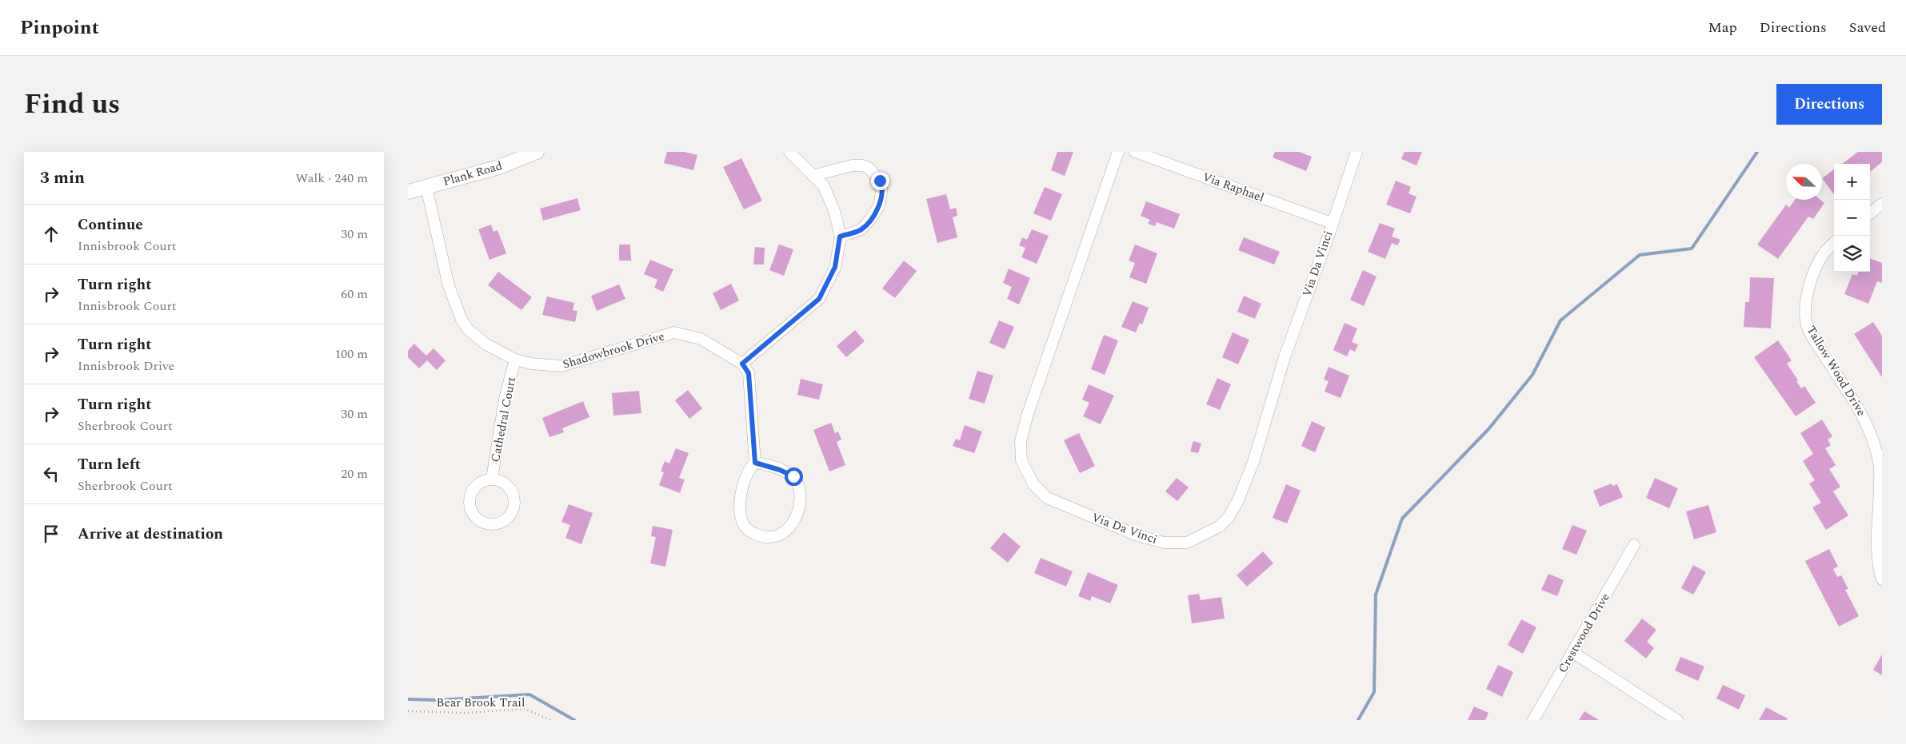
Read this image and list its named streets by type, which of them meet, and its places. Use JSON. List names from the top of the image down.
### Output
{
  "streets": {
    "street": [
      "Plank Road",
      "Via Raphael",
      "Via Da Vinci",
      "Shadowbrook Drive",
      "Tallow Wood Drive",
      "Cathedral Court",
      "Crestwood Drive"
    ],
    "path": ["Bear Brook Trail"]
  },
  "crossings": [
    ["Plank Road", "Shadowbrook Drive"],
    ["Via Raphael", "Via Da Vinci"],
    ["Shadowbrook Drive", "Cathedral Court"]
  ],
  "north": "top left",
  "page": {
    "header": "Pinpoint",
    "nav": ["Map", "Directions", "Saved"],
    "title": "Find us",
    "buttons": "Directions",
    "heading": ["3 min", "Walk · 240 m"],
    "map_buttons": ["+", "−"],
    "list": [
      ["Continue", "Innisbrook Court", "30 m"],
      ["Turn right", "Innisbrook Court", "60 m"],
      ["Turn right", "Innisbrook Drive", "100 m"],
      ["Turn right", "Sherbrook Court", "30 m"],
      ["Turn left", "Sherbrook Court", "20 m"],
      "Arrive at destination"
    ]
  }
}
